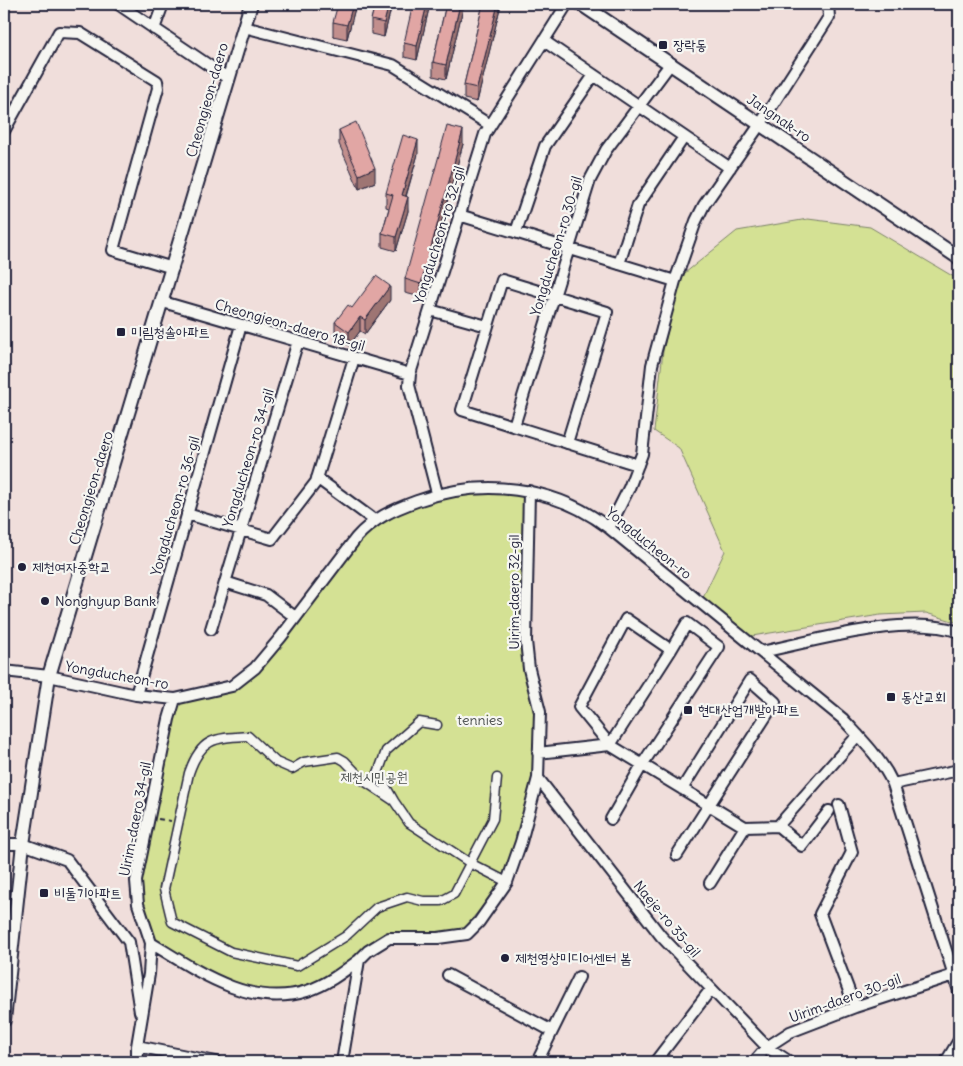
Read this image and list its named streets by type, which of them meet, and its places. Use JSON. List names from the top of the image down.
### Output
{
  "streets": {
    "street": [
      "Cheongjeon-daero",
      "Jangnak-ro",
      "Yongducheon-ro 32-gil",
      "Yongducheon-ro 30-gil",
      "Cheongjeon-daero 18-gil",
      "Yongducheon-ro 34-gil",
      "Yongducheon-ro 36-gil",
      "Yongducheon-ro",
      "Uirim-daero 32-gil",
      "Uirim-daero 34-gil",
      "Naeje-ro 35-gil",
      "Uirim-daero 30-gil"
    ]
  },
  "crossings": [
    ["Cheongjeon-daero", "Cheongjeon-daero 18-gil"],
    ["Cheongjeon-daero", "Yongducheon-ro"],
    ["Jangnak-ro", "Yongducheon-ro 30-gil"],
    ["Yongducheon-ro 32-gil", "Cheongjeon-daero 18-gil"],
    ["Yongducheon-ro 32-gil", "Yongducheon-ro"],
    ["Cheongjeon-daero 18-gil", "Yongducheon-ro 34-gil"],
    ["Cheongjeon-daero 18-gil", "Yongducheon-ro 36-gil"],
    ["Yongducheon-ro 36-gil", "Yongducheon-ro"],
    ["Yongducheon-ro", "Uirim-daero 32-gil"],
    ["Yongducheon-ro", "Uirim-daero 34-gil"],
    ["Yongducheon-ro", "Uirim-daero 30-gil"],
    ["Uirim-daero 32-gil", "Uirim-daero 34-gil"],
    ["Uirim-daero 32-gil", "Naeje-ro 35-gil"],
    ["Naeje-ro 35-gil", "Uirim-daero 30-gil"]
  ],
  "parks": ["tennies", "제천시민공원"],
  "places": {
    "transit": [
      "장락동",
      "미림청솔아파트",
      "동산교회",
      "현대산업개발아파트",
      "비둘기아파트"
    ],
    "other": ["제천여자중학교", "Nonghyup Bank", "제천영상미디어센터 봄"]
  }
}
